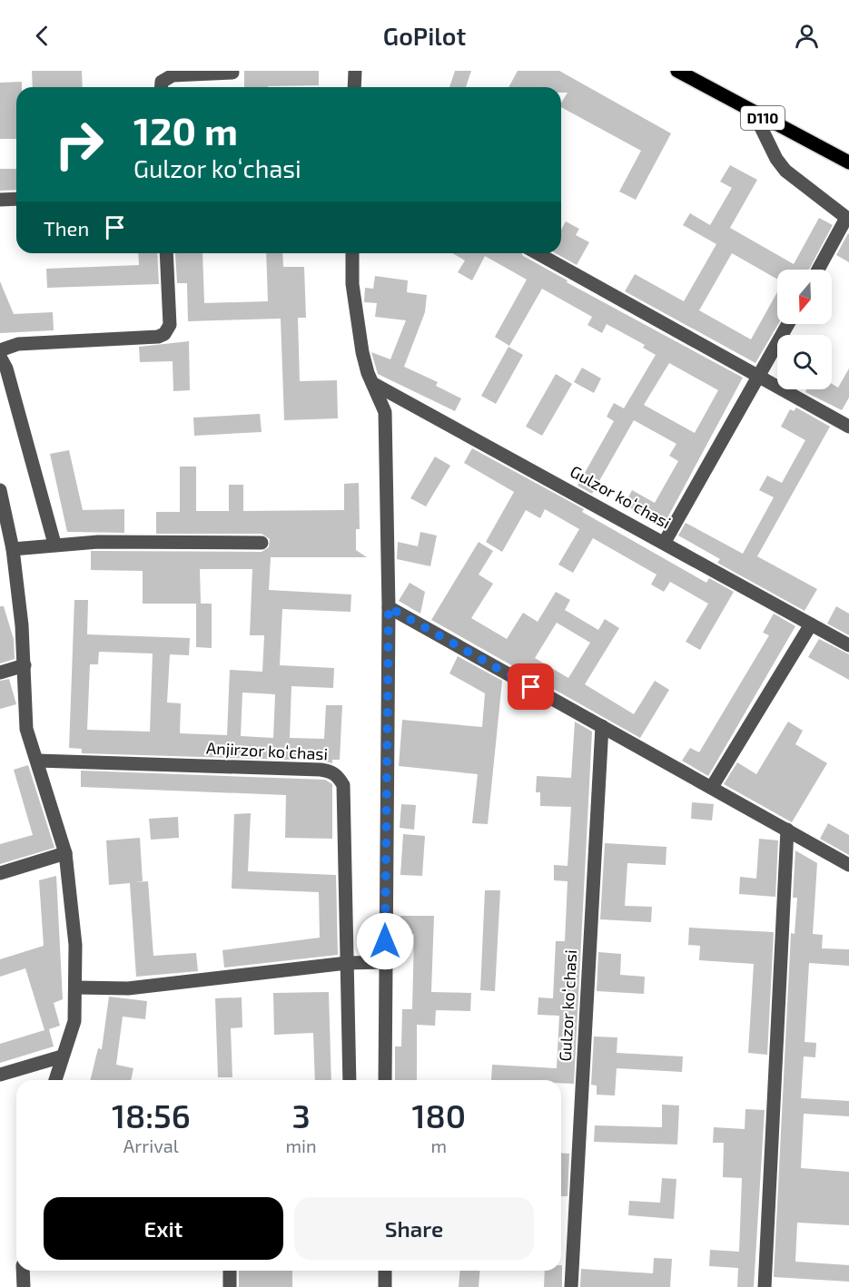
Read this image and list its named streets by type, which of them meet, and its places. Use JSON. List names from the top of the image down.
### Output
{
  "streets": {
    "main road": ["D110"],
    "street": ["Gulzor koʻchasi", "Anjirzor koʻchasi"]
  },
  "north": "bottom",
  "page": {
    "header": "GoPilot",
    "turn": ["120 m", "Gulzor koʻchasi"],
    "then": "Then",
    "eta": [
      "18:56",
      "Arrival",
      "3",
      "min",
      "180",
      "m"
    ],
    "buttons": ["Exit", "Share"]
  }
}
